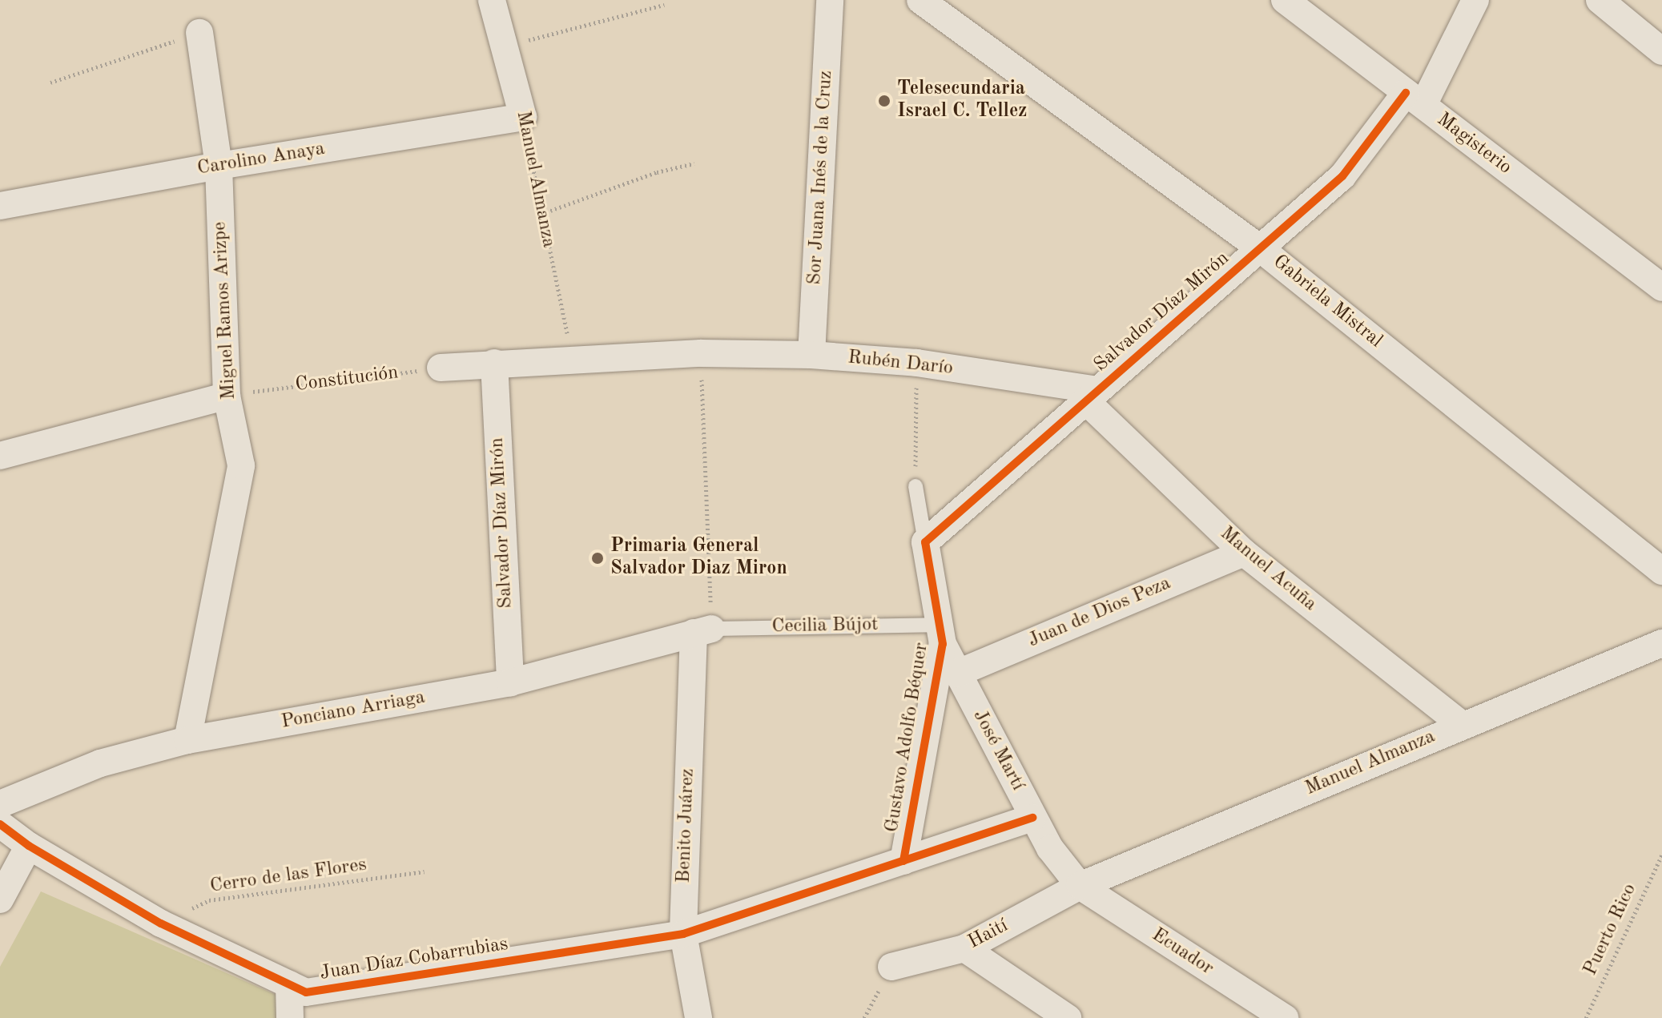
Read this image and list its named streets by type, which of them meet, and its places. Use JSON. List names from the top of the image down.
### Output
{
  "streets": {
    "street": [
      "Magisterio",
      "Carolino Anaya",
      "Sor Juana Inés de la Cruz",
      "Manuel Almanza",
      "Gabriela Mistral",
      "Miguel Ramos Arizpe",
      "Salvador Díaz Mirón",
      "Rubén Darío",
      "Manuel Acuña",
      "Juan de Dios Peza",
      "Ponciano Arriaga",
      "Gustavo Adolfo Béquer",
      "José Martí",
      "Benito Juárez",
      "Haití",
      "Ecuador",
      "Juan Díaz Cobarrubias"
    ],
    "lane": ["Cecilia Bújot"],
    "path": ["Constitución", "Cerro de las Flores", "Puerto Rico"]
  },
  "crossings": [
    ["Magisterio", "Salvador Díaz Mirón"],
    ["Carolino Anaya", "Manuel Almanza"],
    ["Carolino Anaya", "Miguel Ramos Arizpe"],
    ["Sor Juana Inés de la Cruz", "Rubén Darío"],
    ["Manuel Almanza", "Manuel Acuña"],
    ["Manuel Almanza", "José Martí"],
    ["Manuel Almanza", "Haití"],
    ["Manuel Almanza", "Ecuador"],
    ["Gabriela Mistral", "Salvador Díaz Mirón"],
    ["Miguel Ramos Arizpe", "Constitución"],
    ["Miguel Ramos Arizpe", "Ponciano Arriaga"],
    ["Salvador Díaz Mirón", "Rubén Darío"],
    ["Salvador Díaz Mirón", "Manuel Acuña"],
    ["Salvador Díaz Mirón", "Ponciano Arriaga"],
    ["Salvador Díaz Mirón", "Gustavo Adolfo Béquer"],
    ["Rubén Darío", "Manuel Acuña"],
    ["Manuel Acuña", "Juan de Dios Peza"],
    ["Juan de Dios Peza", "José Martí"],
    ["Cecilia Bújot", "Ponciano Arriaga"],
    ["Cecilia Bújot", "Gustavo Adolfo Béquer"],
    ["Cecilia Bújot", "José Martí"],
    ["Cecilia Bújot", "Benito Juárez"],
    ["Ponciano Arriaga", "Benito Juárez"],
    ["Ponciano Arriaga", "Juan Díaz Cobarrubias"],
    ["Gustavo Adolfo Béquer", "José Martí"],
    ["Gustavo Adolfo Béquer", "Juan Díaz Cobarrubias"],
    ["José Martí", "Haití"],
    ["José Martí", "Ecuador"],
    ["José Martí", "Juan Díaz Cobarrubias"],
    ["Benito Juárez", "Juan Díaz Cobarrubias"],
    ["Cerro de las Flores", "Juan Díaz Cobarrubias"],
    ["Haití", "Ecuador"]
  ],
  "places": ["Telesecundaria Israel C. Tellez", "Primaria General Salvador Diaz Miron"]
}
